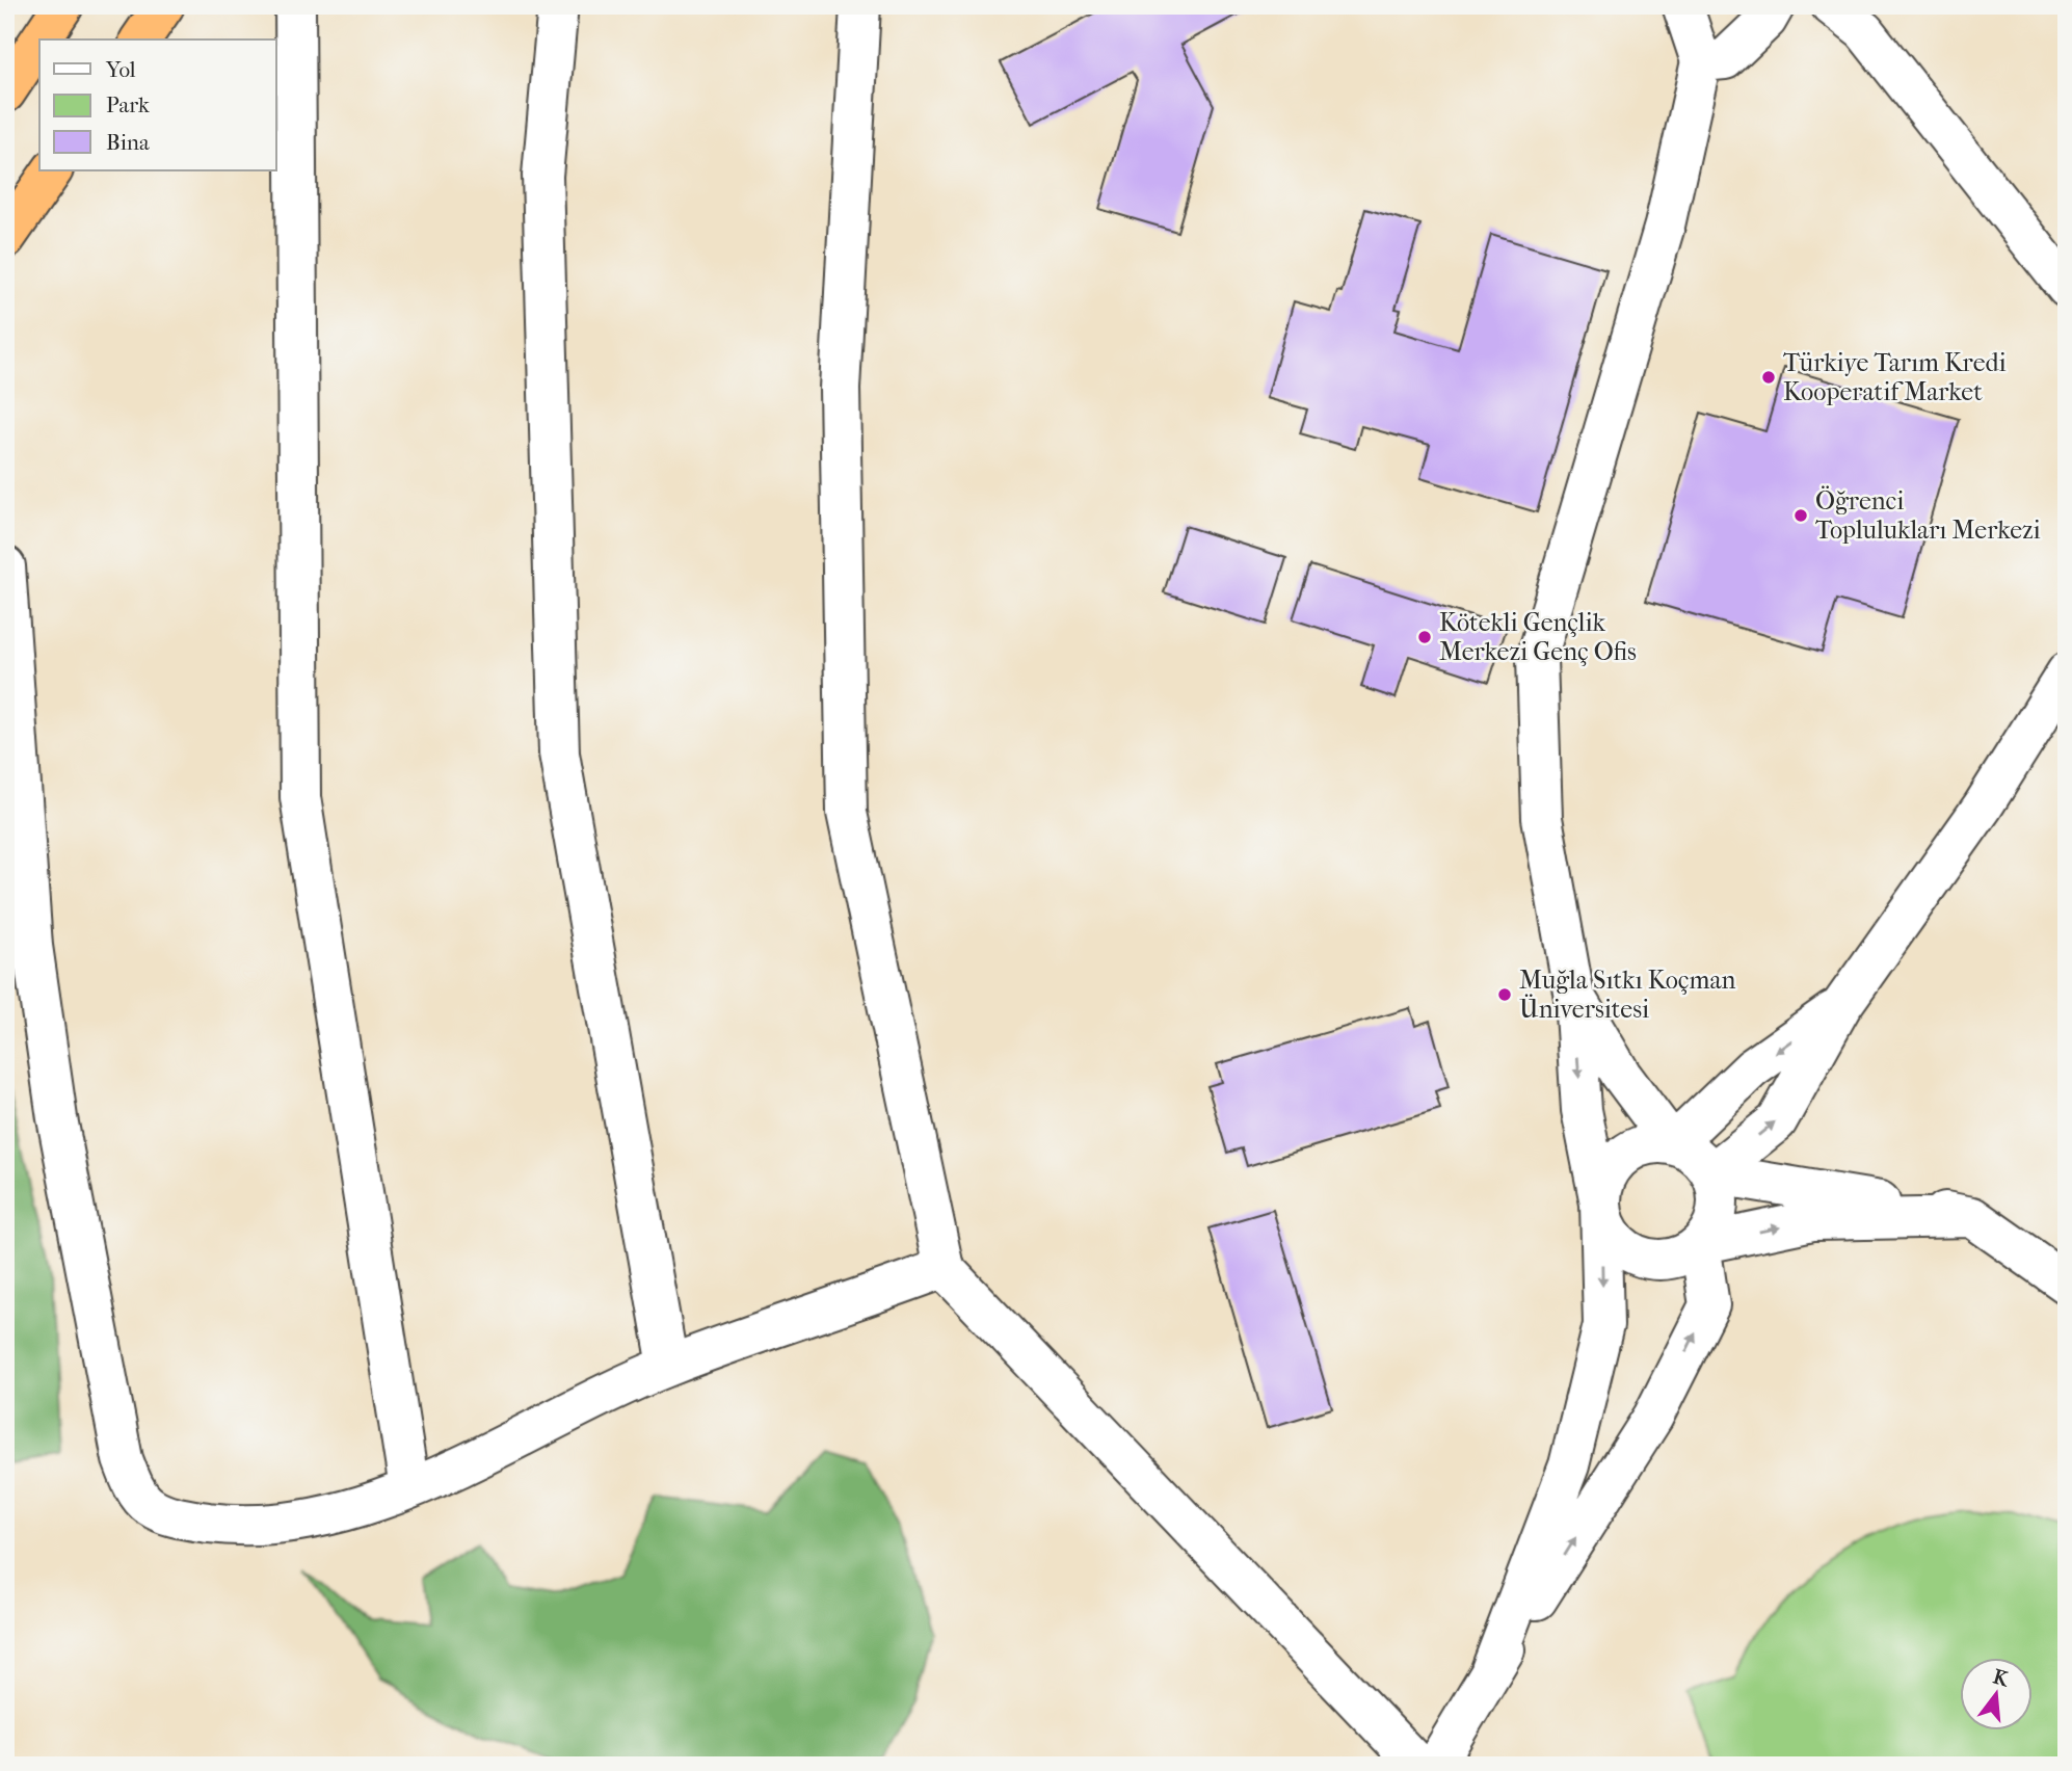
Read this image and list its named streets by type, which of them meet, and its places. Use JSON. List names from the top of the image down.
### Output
{
  "places": [
    "Türkiye Tarım Kredi Kooperatif Market",
    "Öğrenci Toplulukları Merkezi",
    "Kötekli Gençlik Merkezi Genç Ofis",
    "Muğla Sıtkı Koçman Üniversitesi"
  ],
  "legend": ["Yol", "Park", "Bina"],
  "north": "top"
}
